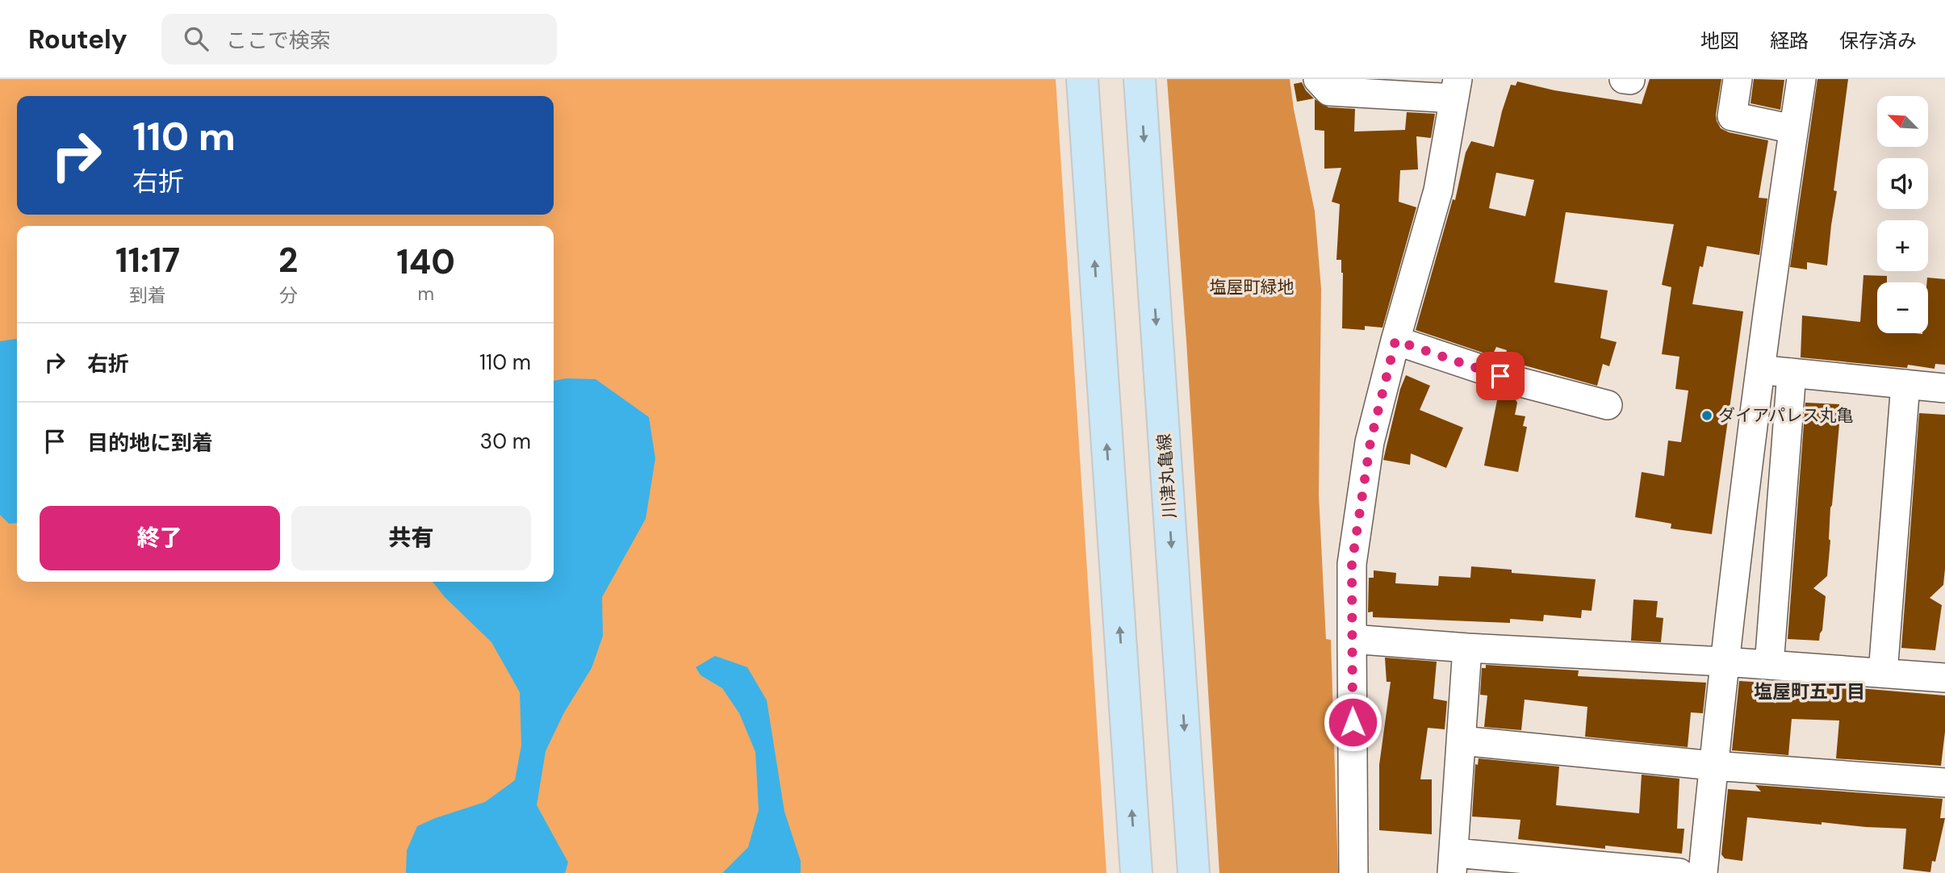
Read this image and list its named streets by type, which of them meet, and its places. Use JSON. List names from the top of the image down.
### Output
{
  "streets": {
    "main road": ["川津丸亀線"]
  },
  "districts": ["塩屋町五丁目"],
  "parks": ["塩屋町緑地"],
  "places": ["ダイアパレス丸亀"],
  "north": "top left",
  "page": {
    "header": "Routely",
    "search": "ここで検索",
    "nav": ["地図", "経路", "保存済み"],
    "map_buttons": ["+", "−"],
    "turn": ["110 m", "右折"],
    "eta": [
      "11:17",
      "到着",
      "2",
      "分",
      "140",
      "m"
    ],
    "list": [
      {
        "name": "右折",
        "value": "110 m"
      },
      {
        "name": "目的地に到着",
        "value": "30 m"
      }
    ],
    "buttons": ["終了", "共有"]
  }
}
